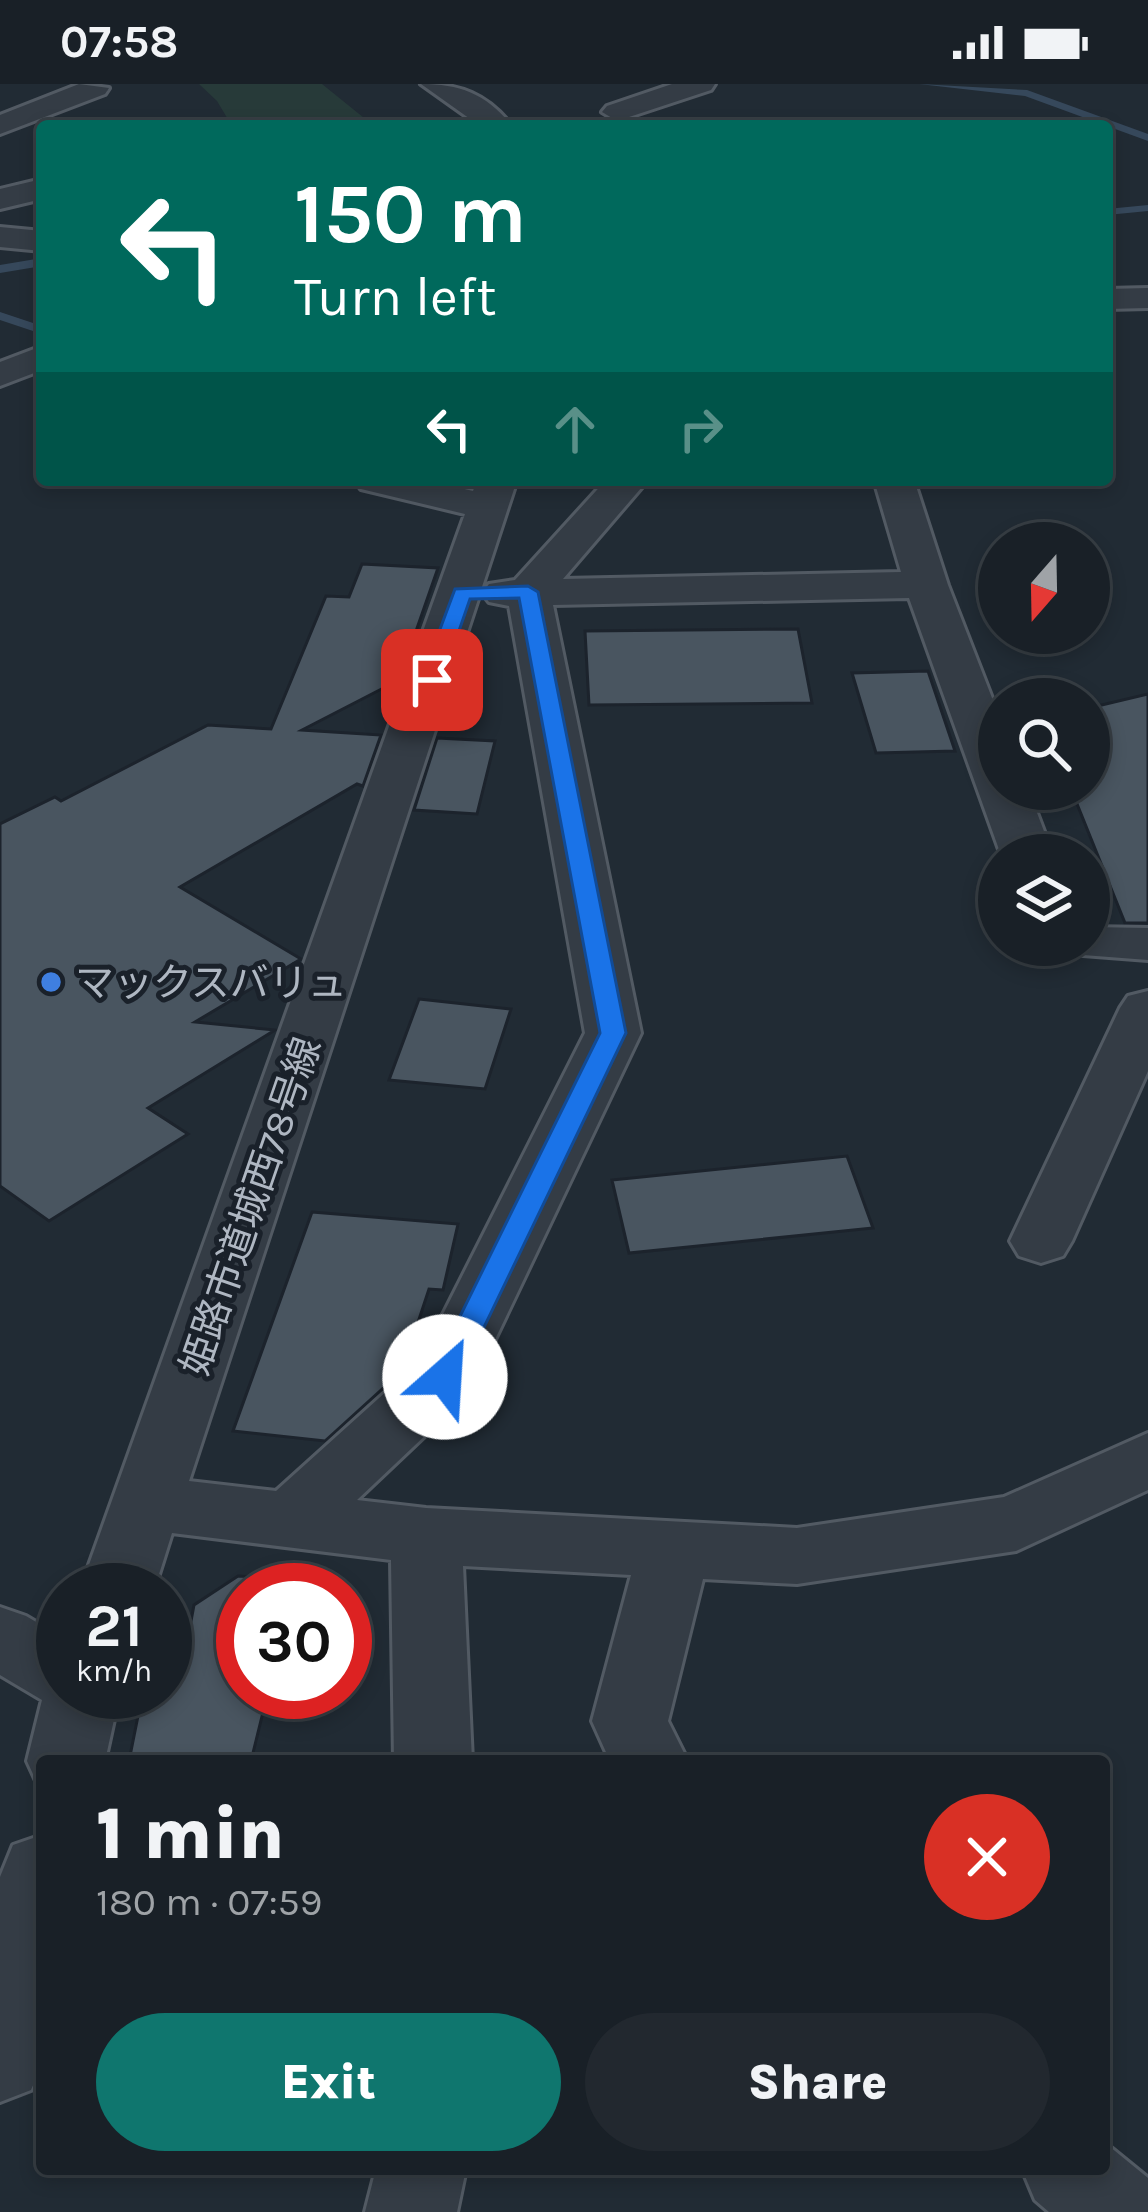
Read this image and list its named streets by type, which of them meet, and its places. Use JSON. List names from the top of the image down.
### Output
{
  "streets": {
    "street": ["姫路市道城西78号線"]
  },
  "places": ["マックスバリュ"],
  "north": "bottom",
  "page": {
    "status": "07:58",
    "turn": ["150 m", "Turn left"],
    "speed": "21 km/h",
    "limit": "30",
    "heading": ["1 min", "180 m · 07:59"],
    "buttons": ["Exit", "Share"]
  }
}
